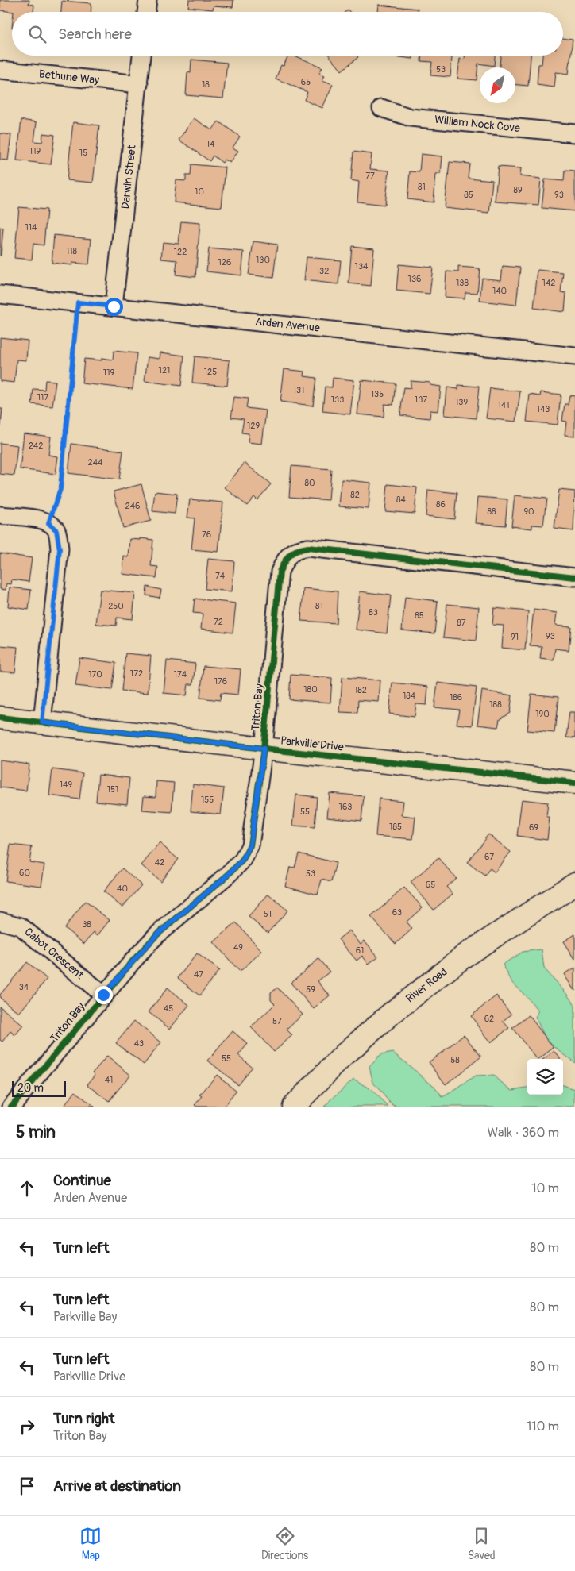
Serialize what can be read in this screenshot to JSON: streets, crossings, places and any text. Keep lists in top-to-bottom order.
{
  "streets": {
    "street": [
      "Bethune Way",
      "William Nock Cove",
      "Darwin Street",
      "Arden Avenue",
      "Triton Bay",
      "Parkville Drive",
      "Cabot Crescent",
      "River Road"
    ]
  },
  "crossings": [
    ["Bethune Way", "Darwin Street"],
    ["Darwin Street", "Arden Avenue"],
    ["Triton Bay", "Parkville Drive"],
    ["Triton Bay", "Cabot Crescent"]
  ],
  "house_numbers": [
    "53",
    "65",
    "18",
    "14",
    "119",
    "15",
    "77",
    "81",
    "89",
    "10",
    "85",
    "93",
    "114",
    "118",
    "122",
    "130",
    "126",
    "134",
    "132",
    "136",
    "138",
    "142",
    "140",
    "121",
    "125",
    "119",
    "131",
    "135",
    "117",
    "133",
    "137",
    "139",
    "141",
    "143",
    "129",
    "242",
    "244",
    "80",
    "82",
    "84",
    "86",
    "246",
    "88",
    "90",
    "76",
    "74",
    "250",
    "81",
    "83",
    "85",
    "72",
    "87",
    "93",
    "91",
    "172",
    "170",
    "174",
    "176",
    "180",
    "182",
    "184",
    "186",
    "188",
    "190",
    "149",
    "151",
    "155",
    "163",
    "55",
    "185",
    "69",
    "67",
    "42",
    "60",
    "53",
    "65",
    "40",
    "63",
    "51",
    "38",
    "49",
    "61",
    "47",
    "34",
    "59",
    "45",
    "62",
    "57",
    "43",
    "55",
    "58",
    "41"
  ],
  "scale_bar": "20 m",
  "north": "bottom left",
  "page": {
    "search": "Search here",
    "scale": "20 m",
    "heading": ["5 min", "Walk · 360 m"],
    "list": [
      ["Continue", "Arden Avenue", "10 m"],
      ["Turn left", "80 m"],
      ["Turn left", "Parkville Bay", "80 m"],
      ["Turn left", "Parkville Drive", "80 m"],
      ["Turn right", "Triton Bay", "110 m"],
      "Arrive at destination"
    ],
    "nav": ["Map", "Directions", "Saved"]
  }
}
